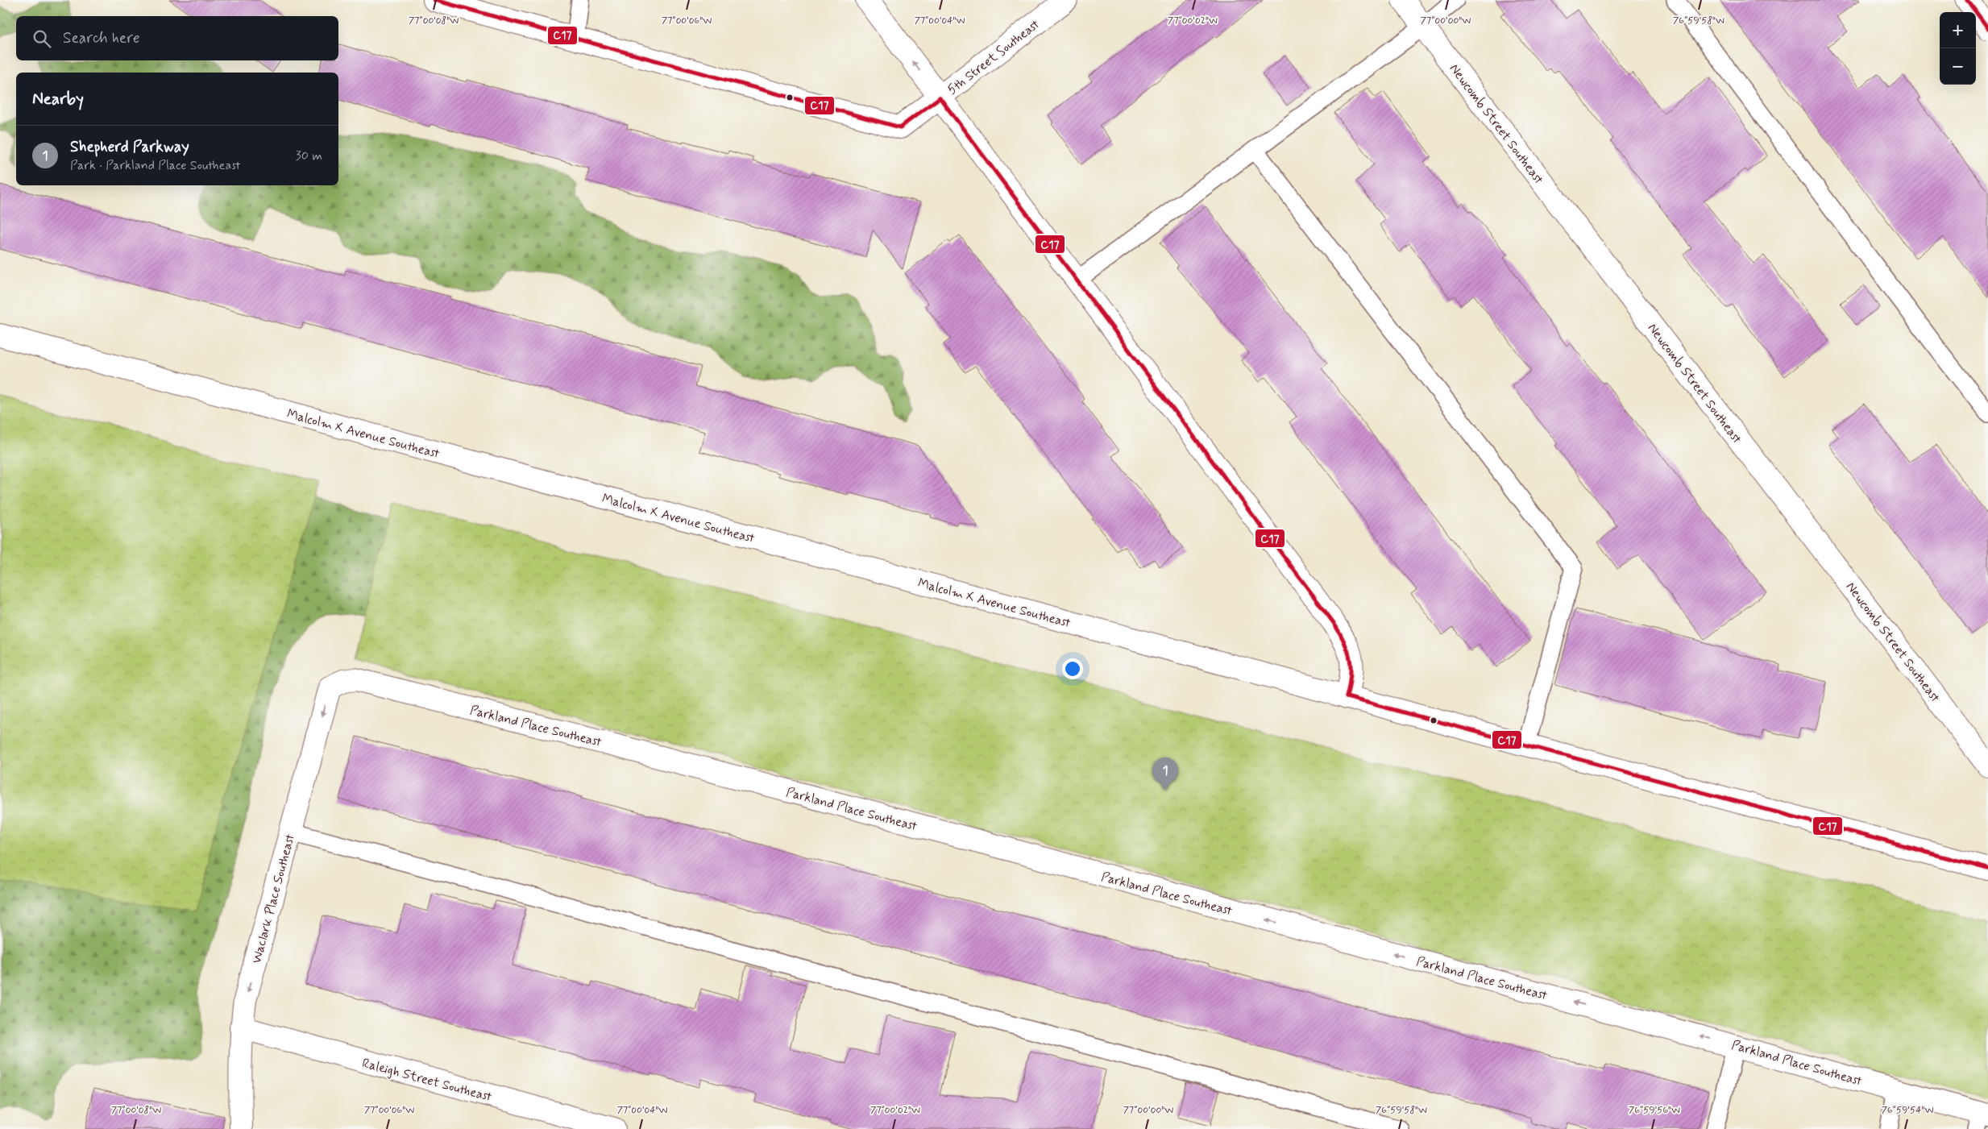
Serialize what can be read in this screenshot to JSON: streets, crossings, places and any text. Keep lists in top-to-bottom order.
{
  "streets": {
    "street": [
      "5th Street Southeast",
      "Newcomb Street Southeast",
      "Malcolm X Avenue Southeast",
      "Parkland Place Southeast",
      "Waclark Place Southeast",
      "Raleigh Street Southeast"
    ]
  },
  "crossings": [
    ["Parkland Place Southeast", "Waclark Place Southeast"],
    ["Waclark Place Southeast", "Raleigh Street Southeast"]
  ],
  "one_way": ["Parkland Place Southeast", "Waclark Place Southeast"],
  "lines": ["transit line C17"],
  "page": {
    "map_buttons": ["+", "−"],
    "search": "Search here",
    "heading": "Nearby",
    "list": [
      {
        "mark": "1",
        "name": "Shepherd Parkway",
        "note": "Park · Parkland Place Southeast",
        "value": "30 m"
      }
    ],
    "pins": "1"
  },
  "coordinates": [
    "77°00'08\"W",
    "77°00'06\"W",
    "77°00'04\"W",
    "77°00'02\"W",
    "77°00'00\"W",
    "76°59'58\"W",
    "76°59'56\"W",
    "76°59'54\"W"
  ]
}
